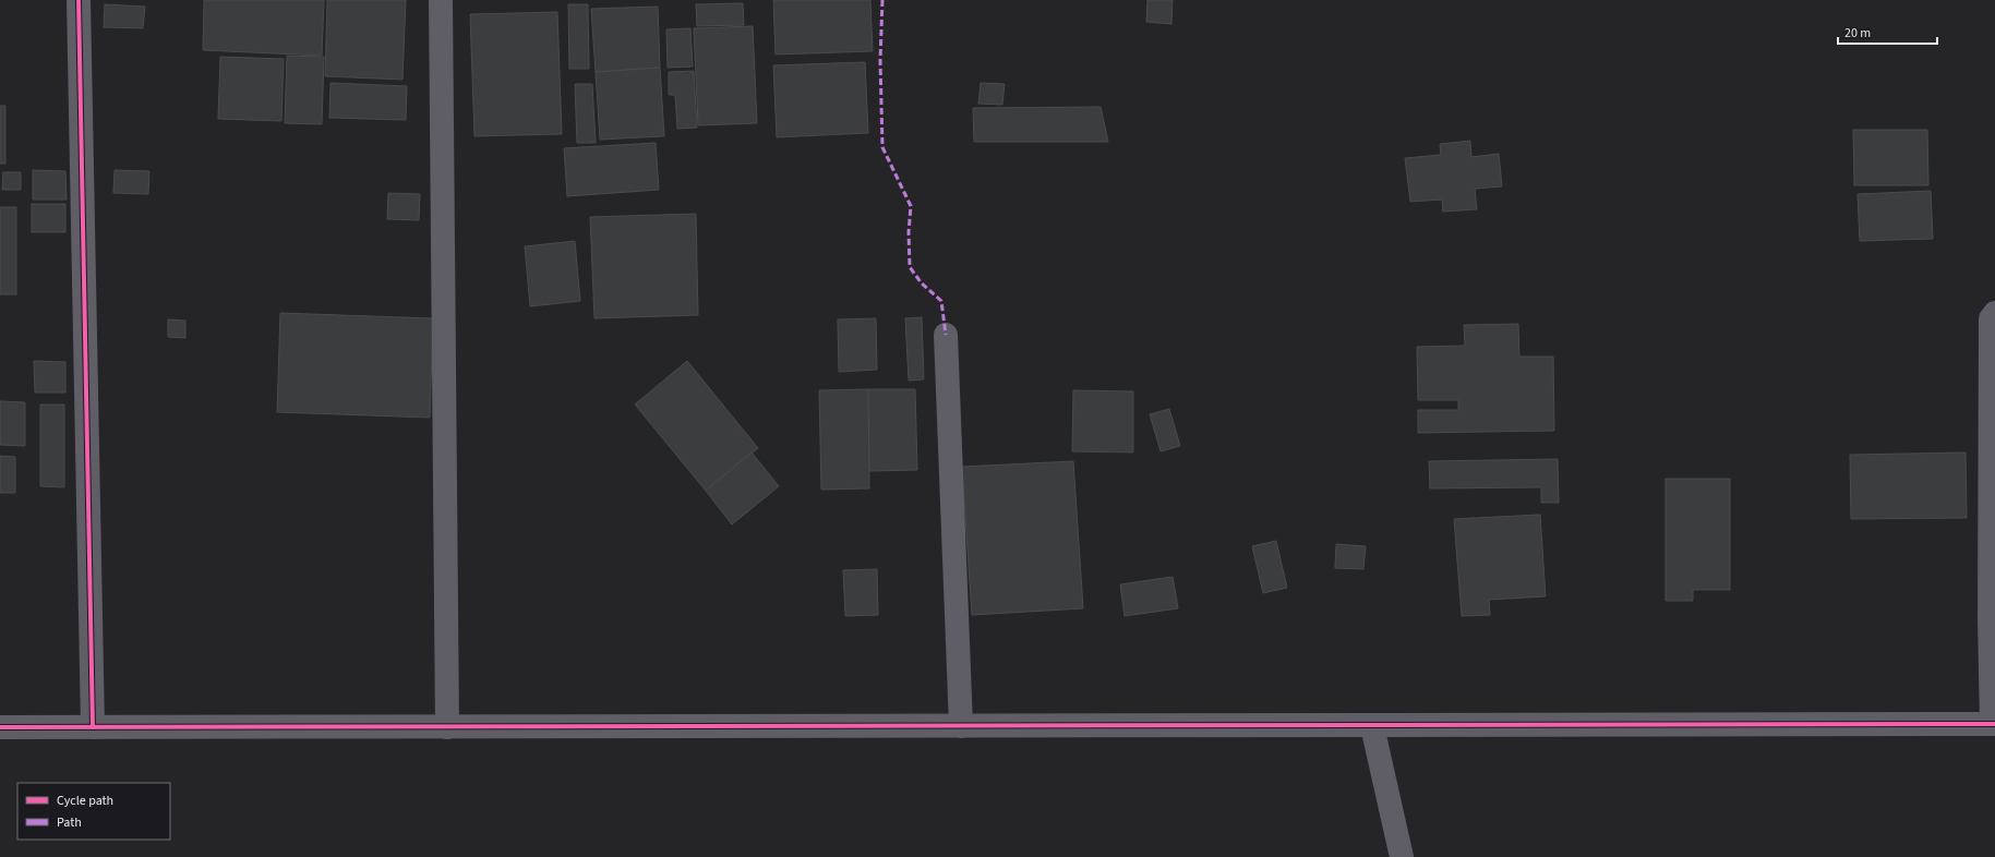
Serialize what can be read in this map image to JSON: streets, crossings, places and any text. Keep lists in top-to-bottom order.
{
  "legend": ["Cycle path", "Path"],
  "scale_bar": "20 m"
}
